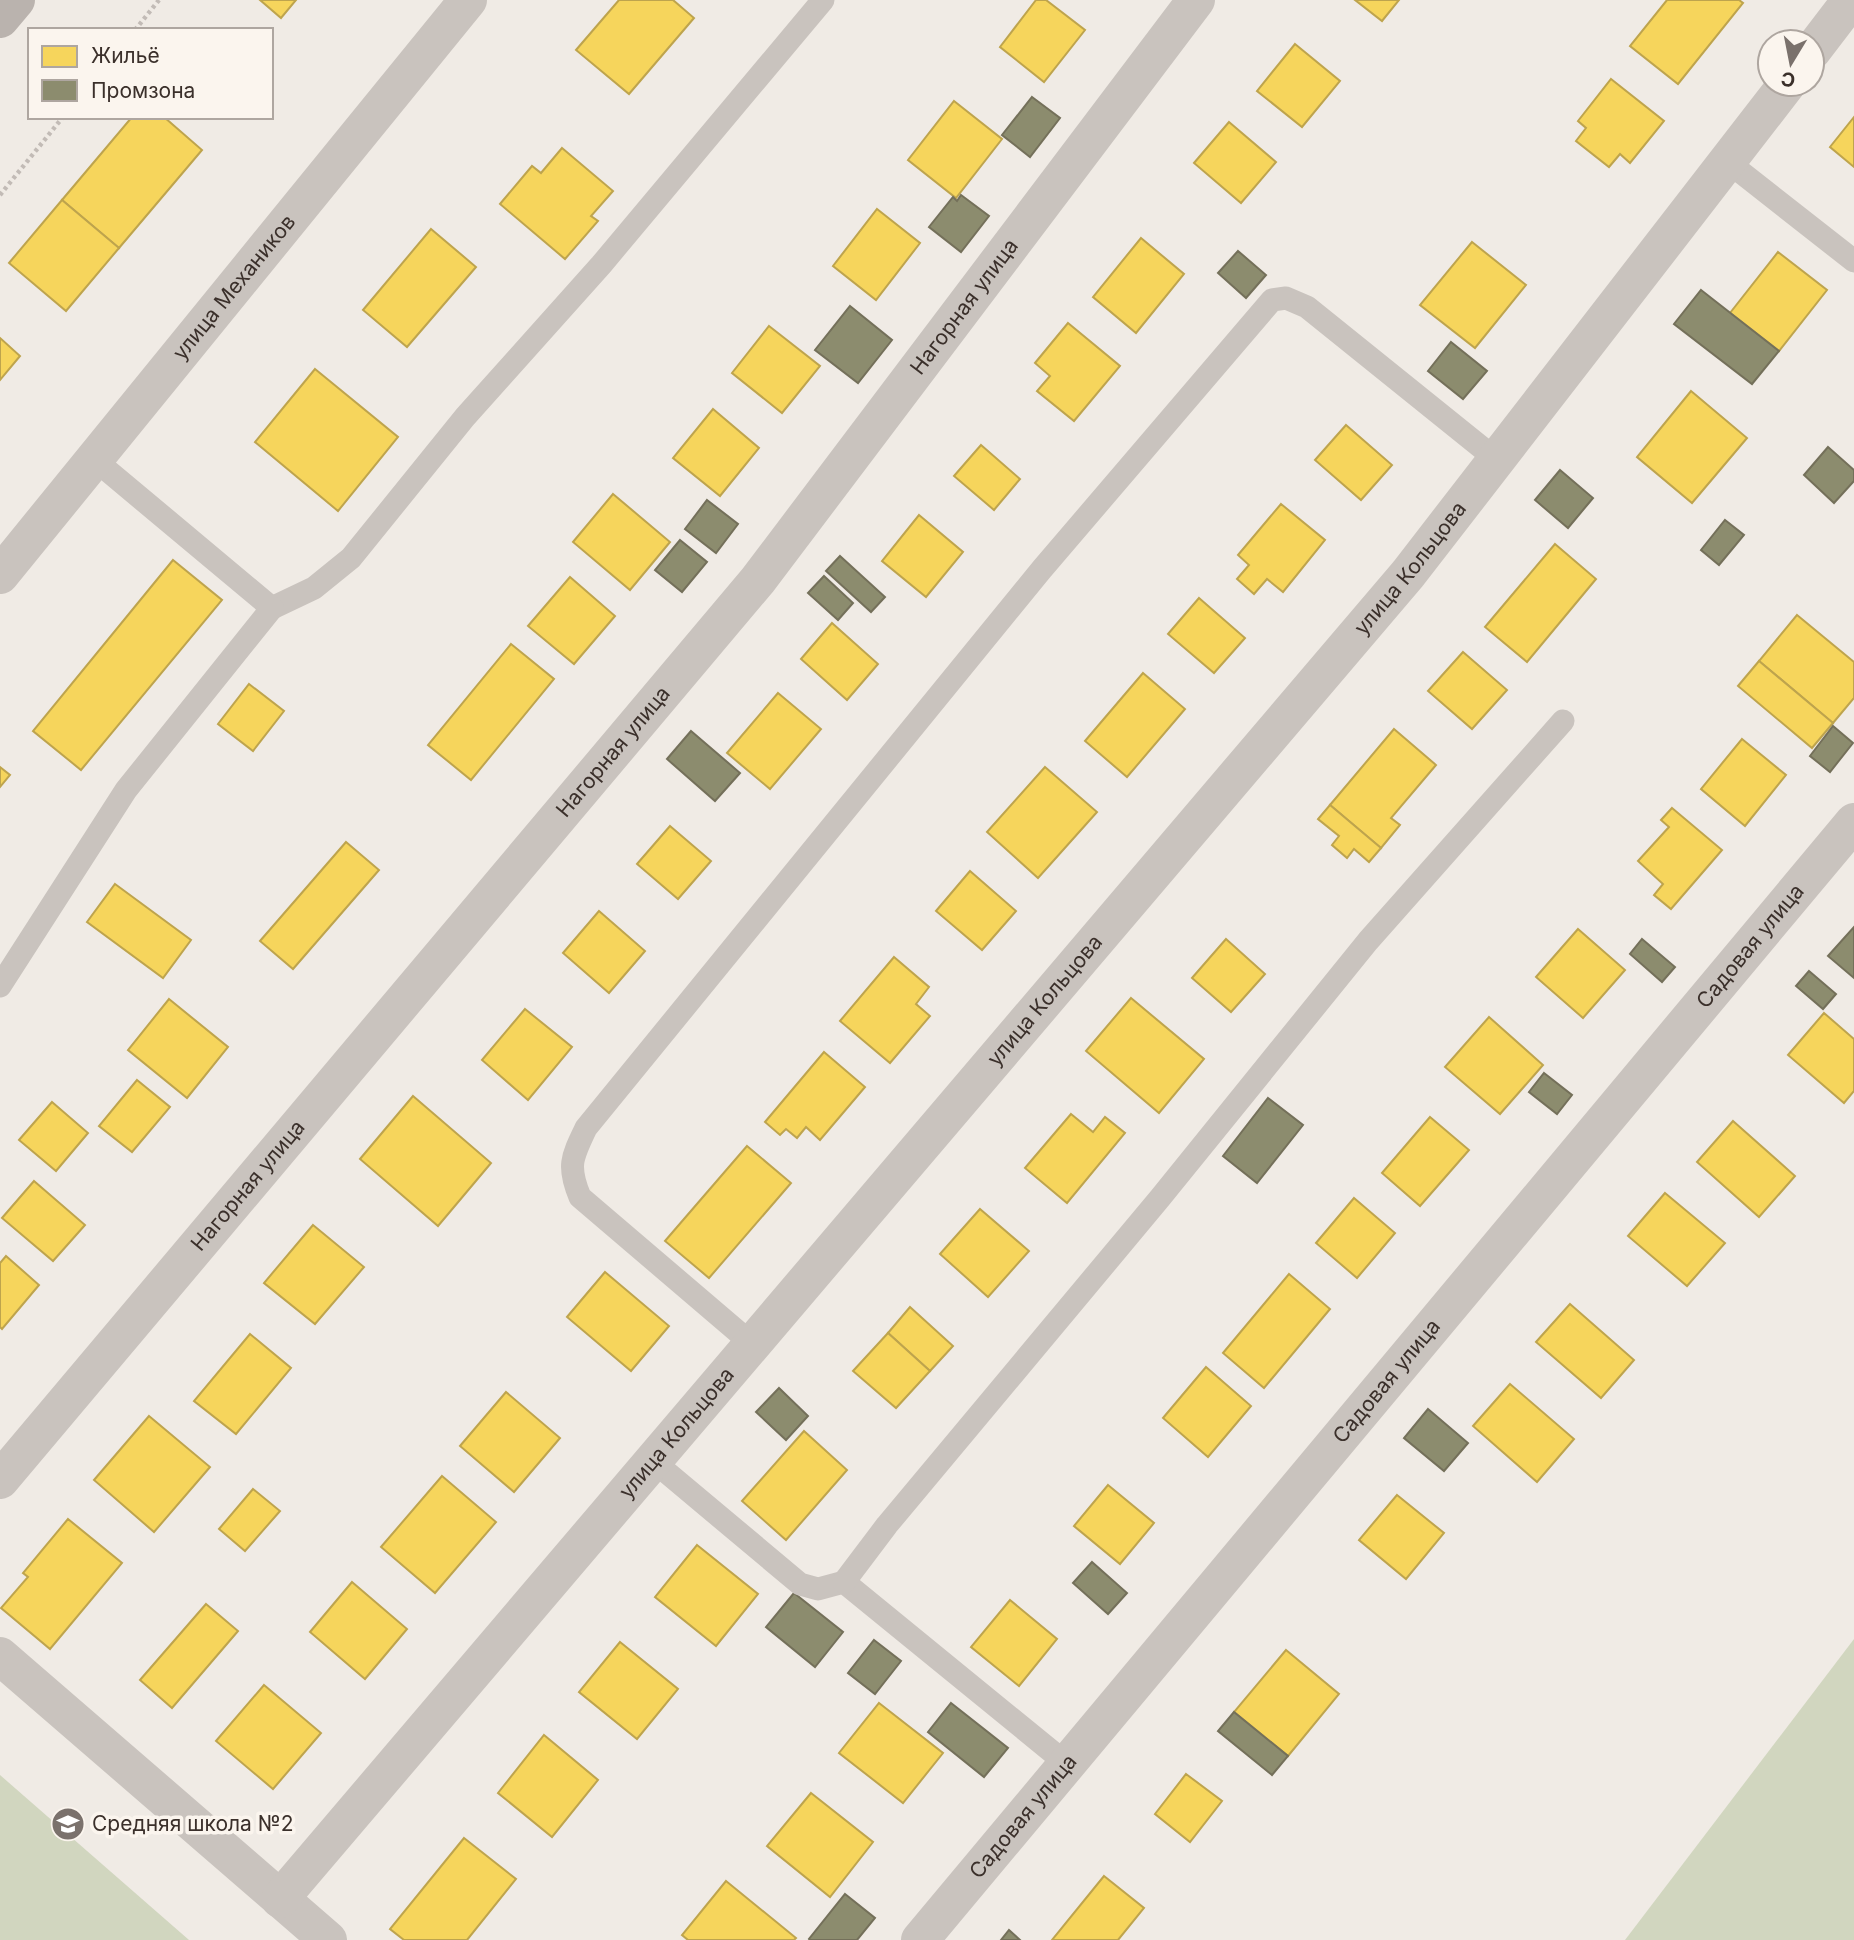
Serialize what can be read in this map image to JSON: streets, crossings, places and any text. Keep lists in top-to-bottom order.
{
  "streets": {
    "street": [
      "улица Механиков",
      "Нагорная улица",
      "улица Кольцова",
      "Садовая улица"
    ]
  },
  "places": {
    "school or university": ["Средняя школа №2"]
  },
  "legend": ["Жильё", "Промзона"],
  "north": "bottom"
}
